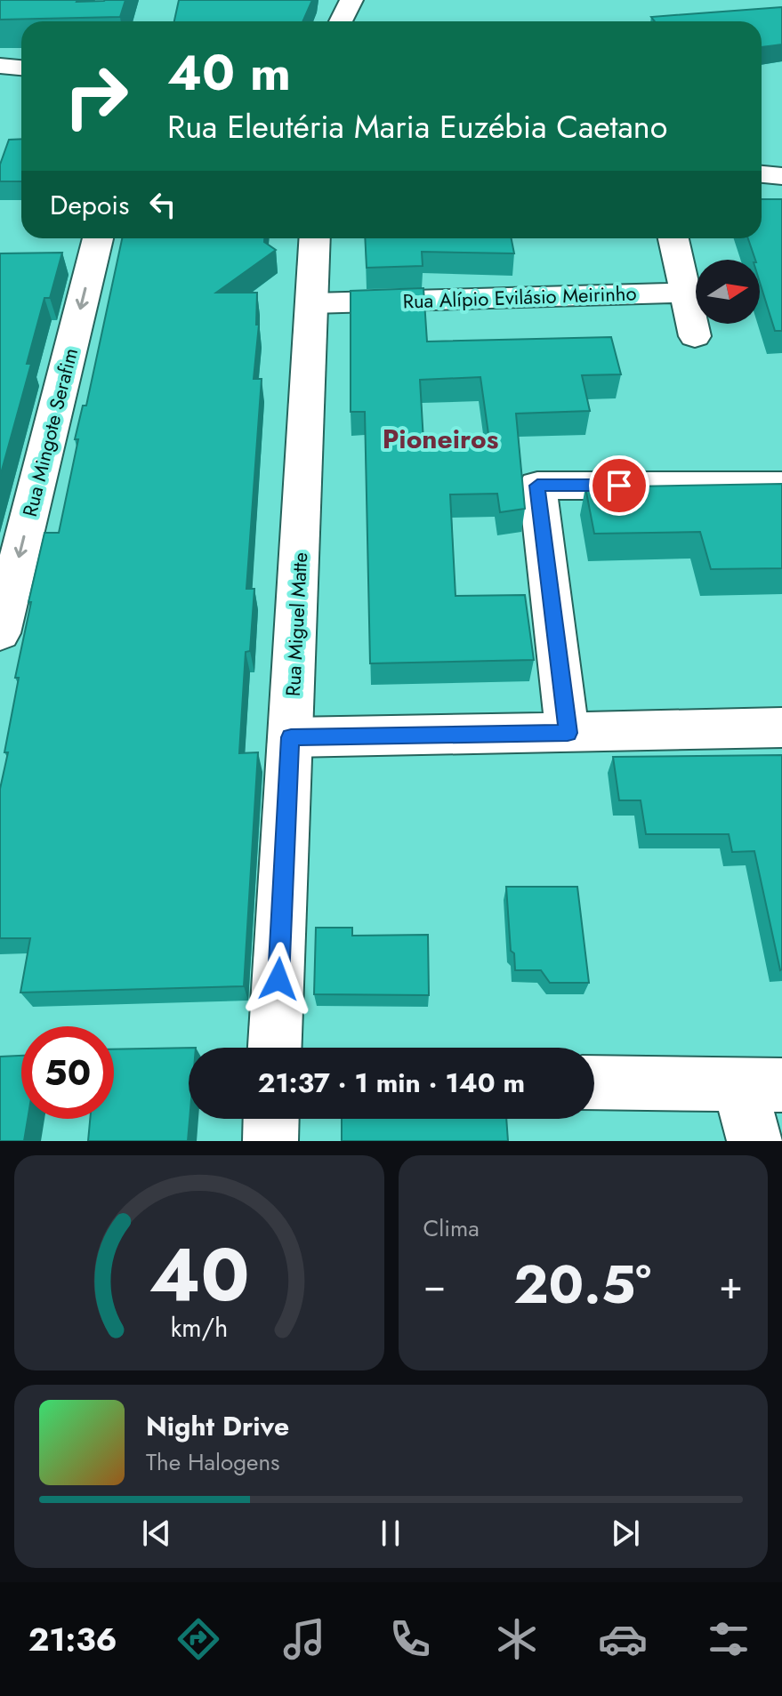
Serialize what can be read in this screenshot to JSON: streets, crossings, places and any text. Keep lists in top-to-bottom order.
{
  "streets": {
    "street": ["Rua Alípio Evilásio Meirinho", "Rua Mingote Serafim", "Rua Miguel Matte"]
  },
  "crossings": [
    ["Rua Alípio Evilásio Meirinho", "Rua Miguel Matte"]
  ],
  "one_way": ["Rua Mingote Serafim"],
  "districts": ["Pioneiros"],
  "north": "right",
  "page": {
    "turn": ["40 m", "Rua Eleutéria Maria Euzébia Caetano"],
    "then": "Depois",
    "limit": "50",
    "trip": "21:37 · 1 min · 140 m",
    "tile": "Clima",
    "heat": ["−", "20.5°", "+"],
    "song": ["Night Drive", "The Halogens"],
    "tabs": "21:36",
    "gauge": ["40", "km/h"]
  }
}
